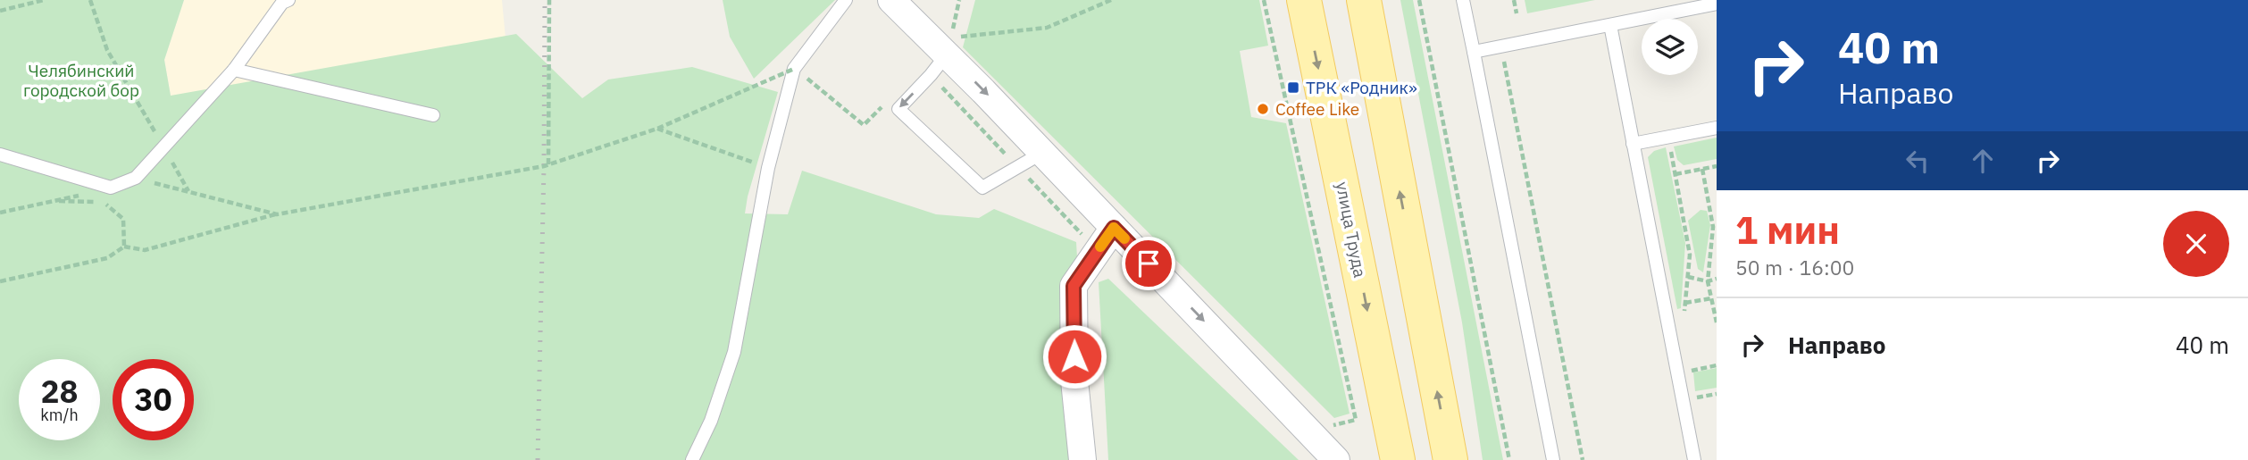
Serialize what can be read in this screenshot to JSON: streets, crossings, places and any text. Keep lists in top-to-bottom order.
{
  "streets": {
    "main road": ["улица Труда"]
  },
  "parks": ["Челябинский городской бор"],
  "places": {
    "transit": ["ТРК «Родник»"],
    "other": ["Coffee Like"]
  },
  "page": {
    "turn": ["40 m", "Направо"],
    "heading": ["1 мин", "50 m · 16:00"],
    "list": [
      {
        "name": "Направо",
        "value": "40 m"
      }
    ],
    "speed": "28 km/h",
    "limit": "30"
  }
}
